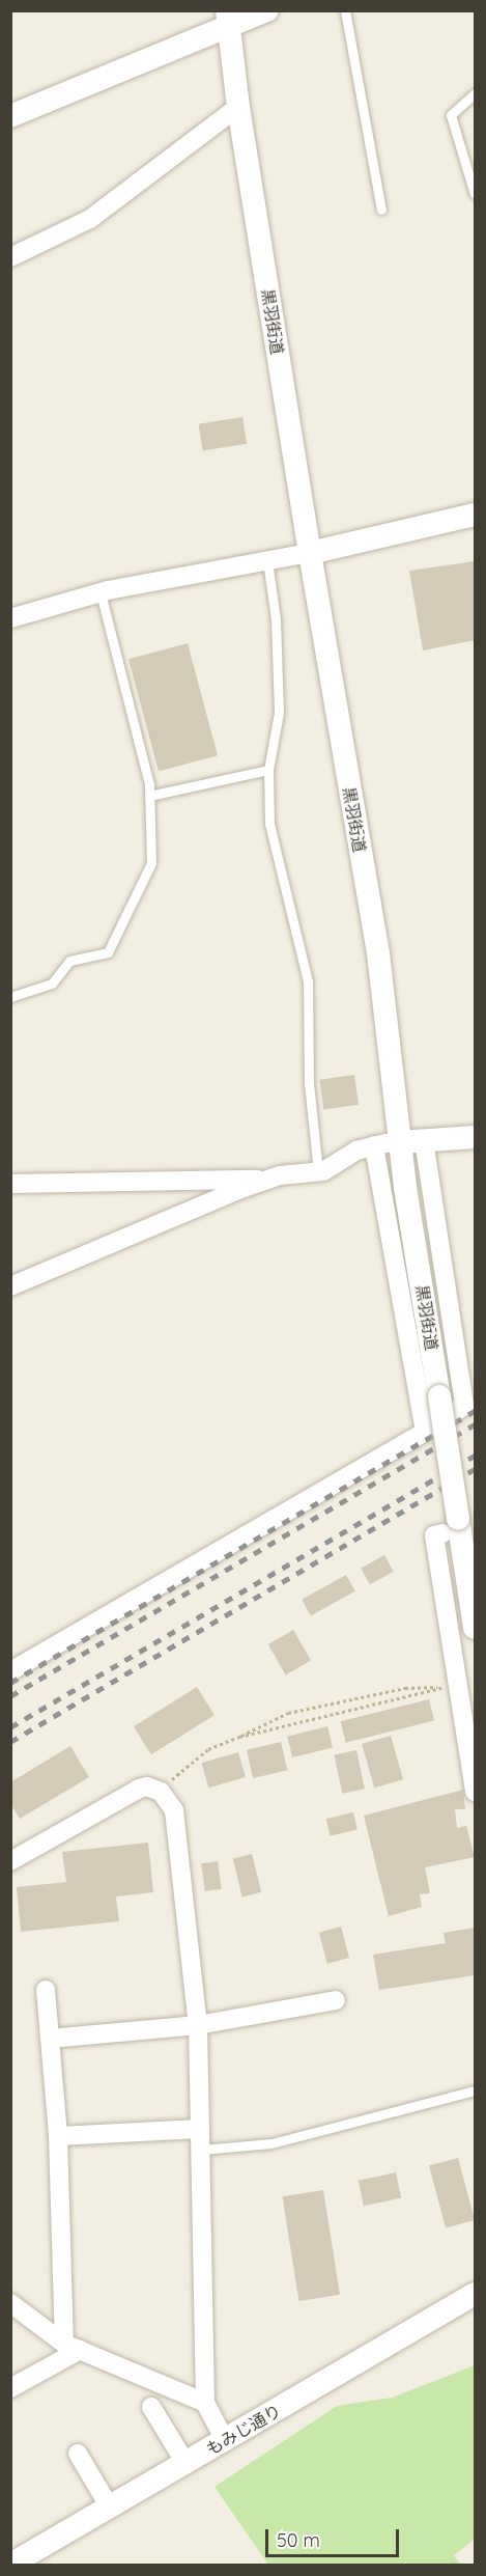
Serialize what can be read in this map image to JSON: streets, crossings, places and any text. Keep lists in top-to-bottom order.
{
  "streets": {
    "street": ["黒羽街道", "もみじ通り"]
  },
  "scale_bar": "50 m"
}
